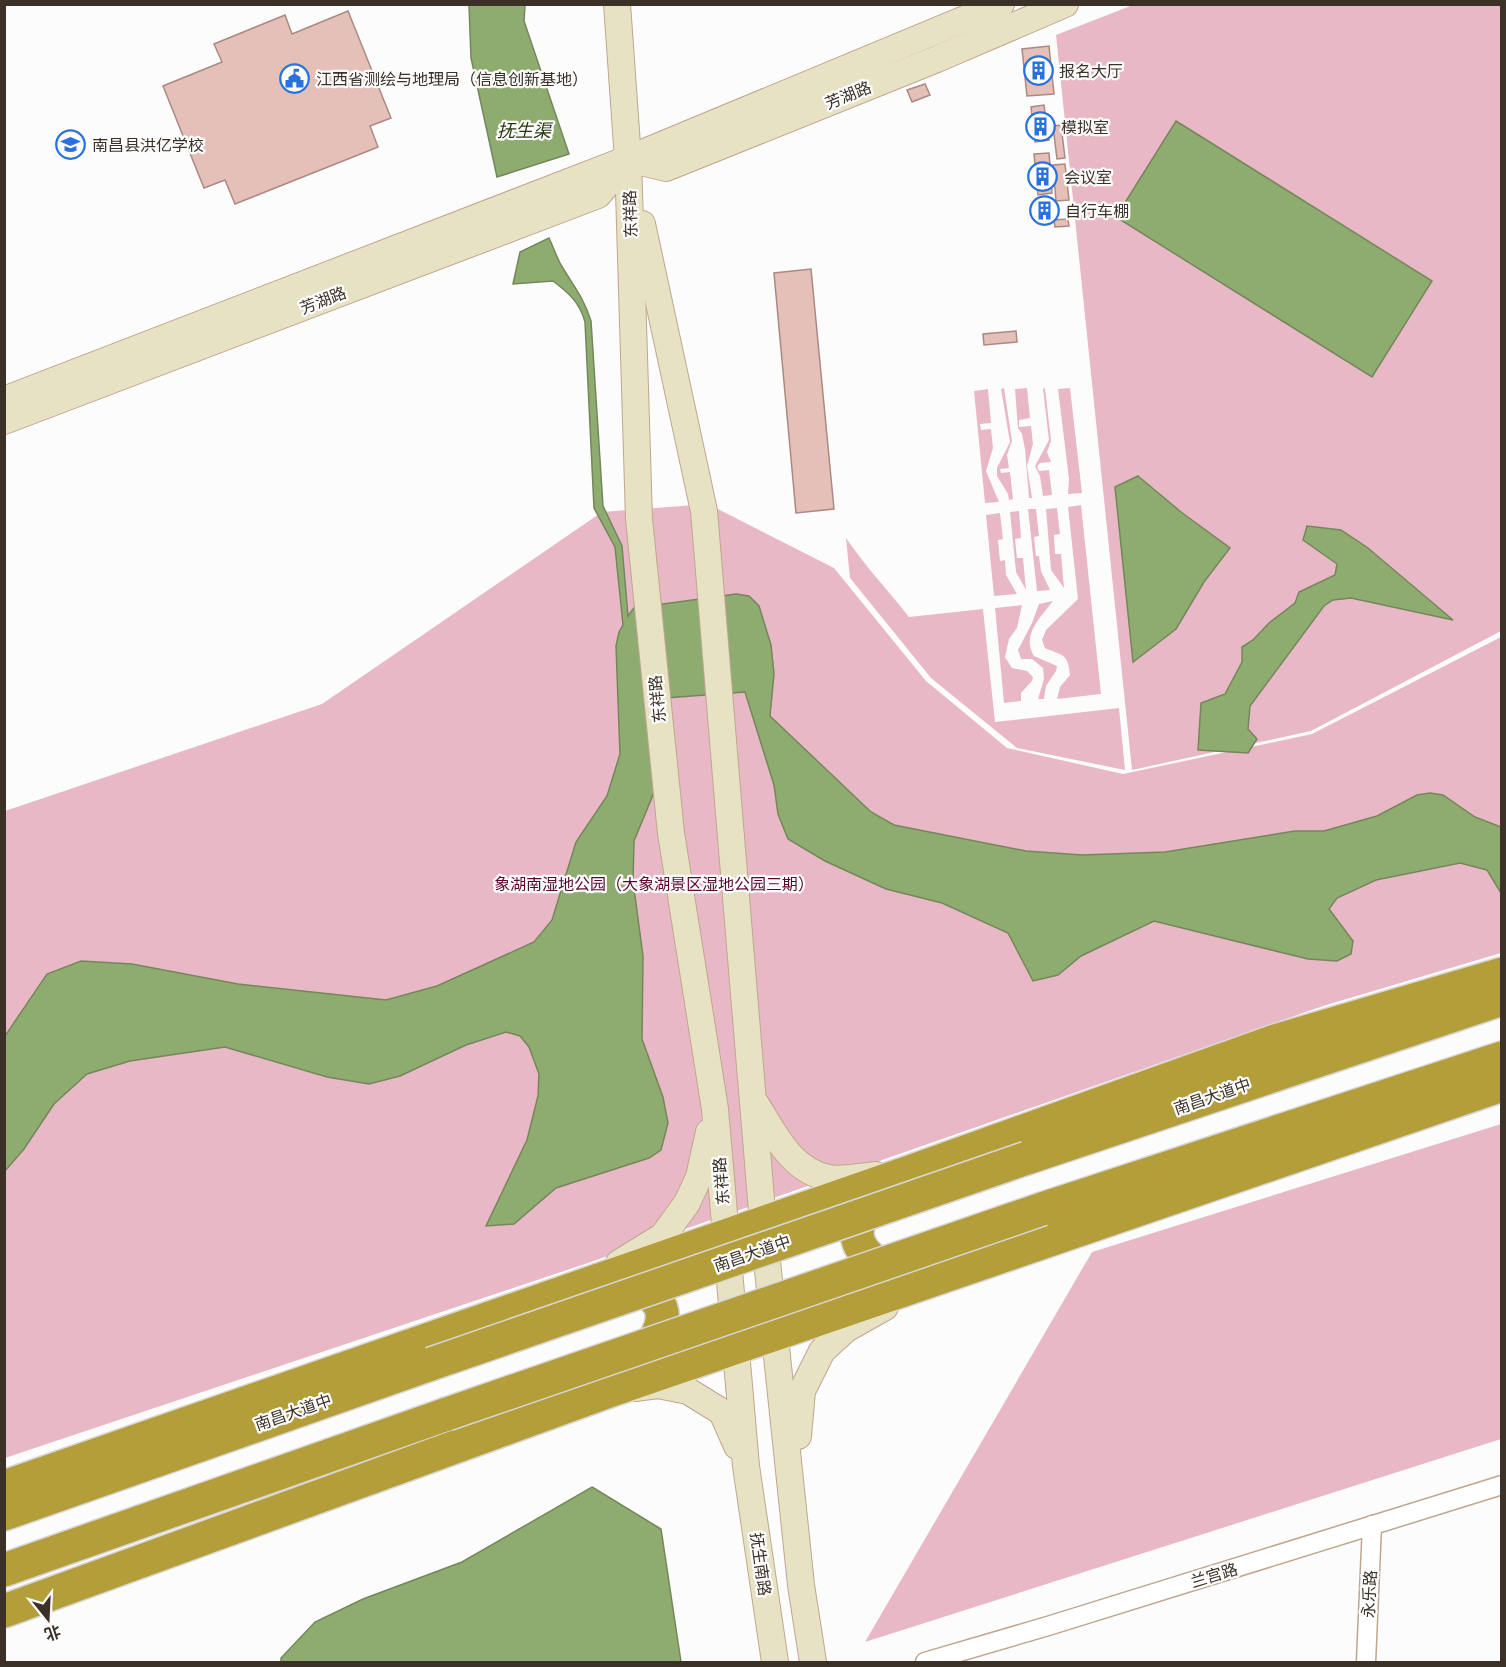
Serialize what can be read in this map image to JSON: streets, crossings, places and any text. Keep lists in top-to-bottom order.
{
  "streets": {
    "highway": ["南昌大道中"],
    "main road": ["芳湖路", "东祥路", "抚生南路"],
    "street": ["兰宫路", "永乐路"]
  },
  "crossings": [
    ["芳湖路", "东祥路"],
    ["东祥路", "抚生南路"],
    ["兰宫路", "永乐路"]
  ],
  "water": ["抚生渠"],
  "parks": ["象湖南湿地公园（大象湖景区湿地公园三期）"],
  "places": {
    "building": [
      "报名大厅",
      "模拟室",
      "会议室",
      "自行车棚"
    ],
    "public building": ["江西省测绘与地理局（信息创新基地）"],
    "school or university": ["南昌县洪亿学校"]
  },
  "north": "bottom"
}
